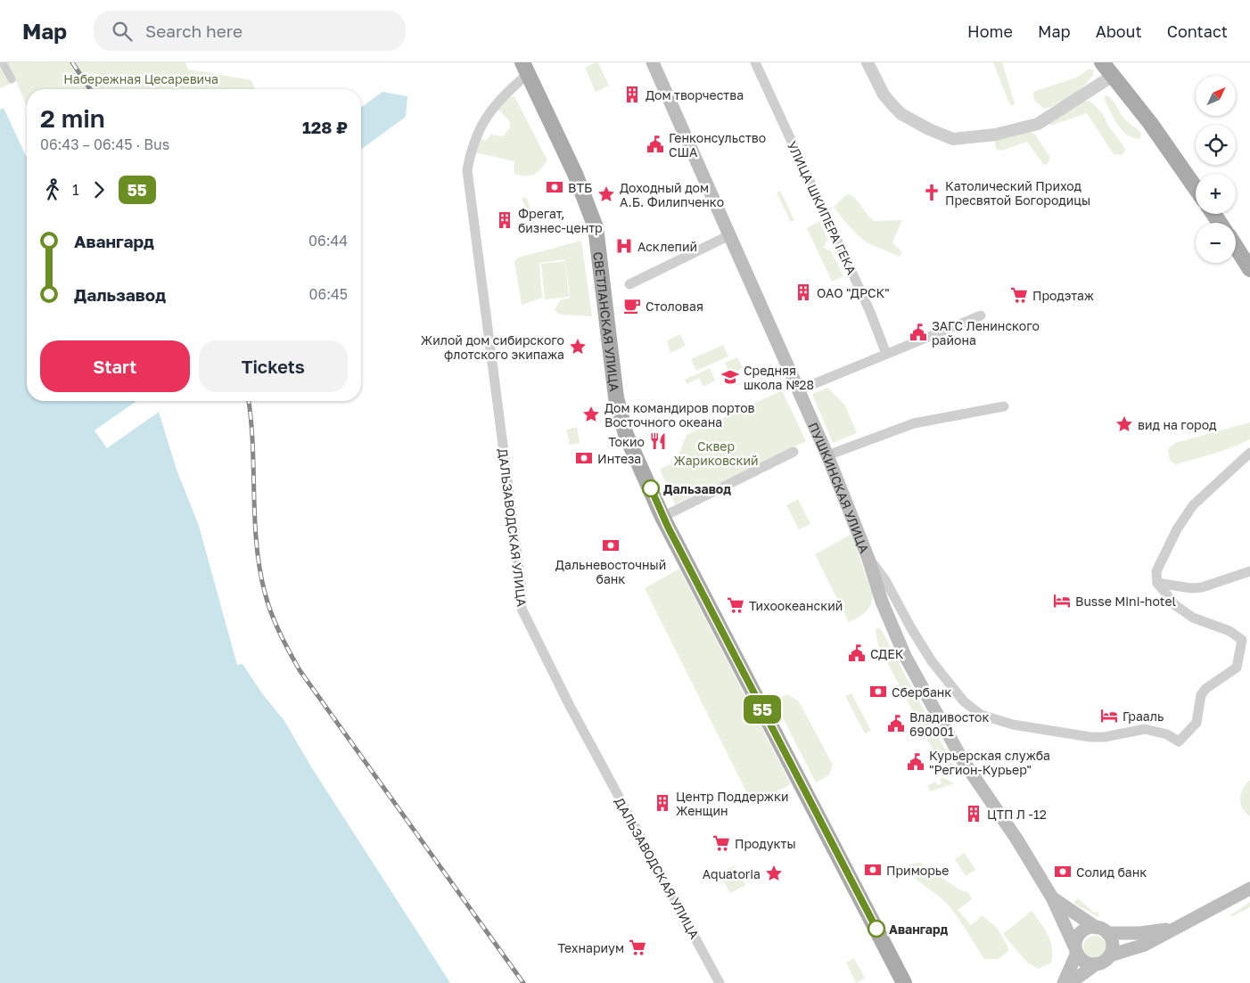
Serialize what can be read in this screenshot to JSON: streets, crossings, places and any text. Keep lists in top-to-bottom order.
{
  "streets": {
    "main road": ["СВЕТЛАНСКАЯ УЛИЦА", "ПУШКИНСКАЯ УЛИЦА"],
    "street": ["УЛИЦА ШКИПЕРА ГЕКА", "ДАЛЬЗАВОДСКАЯ УЛИЦА"]
  },
  "crossings": [
    ["СВЕТЛАНСКАЯ УЛИЦА", "ДАЛЬЗАВОДСКАЯ УЛИЦА"]
  ],
  "parks": ["Набережная Цесаревича", "Сквер Жариковский"],
  "places": {
    "building": [
      "Дом творчества",
      "Фрегат, бизнес-центр",
      "ОАО \"ДРСК\"",
      "Центр Поддержки Женщин",
      "ЦТП Л -12"
    ],
    "public building": [
      "Генконсульство США",
      "ЗАГС Ленинского района",
      "СДЕК",
      "Владивосток 690001",
      "Курьерская служба \"Регион-Курьер\""
    ],
    "bank": [
      "ВТБ",
      "Интеза",
      "Дальневосточный банк",
      "Сбербанк",
      "Приморье",
      "Солид банк"
    ],
    "church": ["Католический Приход Пресвятой Богородицы"],
    "place": [
      "Доходный дом А.Б. Филипченко",
      "Жилой дом сибирского флотского экипажа",
      "Дом командиров портов Восточного океана",
      "вид на город",
      "Aquatoria"
    ],
    "hospital": ["Асклепий"],
    "supermarket": [
      "Продэтаж",
      "Тихоокеанский",
      "Продукты",
      "Технариум"
    ],
    "cafe": ["Столовая"],
    "school or university": ["Средняя школа №28"],
    "restaurant": ["Токио"],
    "other": ["Дальзавод", "Авангард"],
    "hotel": ["Busse Mini-hotel", "Грааль"]
  },
  "lines": ["bus line 55"],
  "north": "top right",
  "page": {
    "header": "Map",
    "search": "Search here",
    "nav": [
      "Home",
      "Map",
      "About",
      "Contact"
    ],
    "on_map": "55",
    "map_buttons": ["+", "−"],
    "heading": ["2 min", "06:43 – 06:45 · Bus", "128 ₽"],
    "legs": ["1", "55"],
    "list": [
      {
        "name": "Авангард",
        "value": "06:44"
      },
      {
        "name": "Дальзавод",
        "value": "06:45"
      }
    ],
    "buttons": ["Start", "Tickets"]
  }
}
